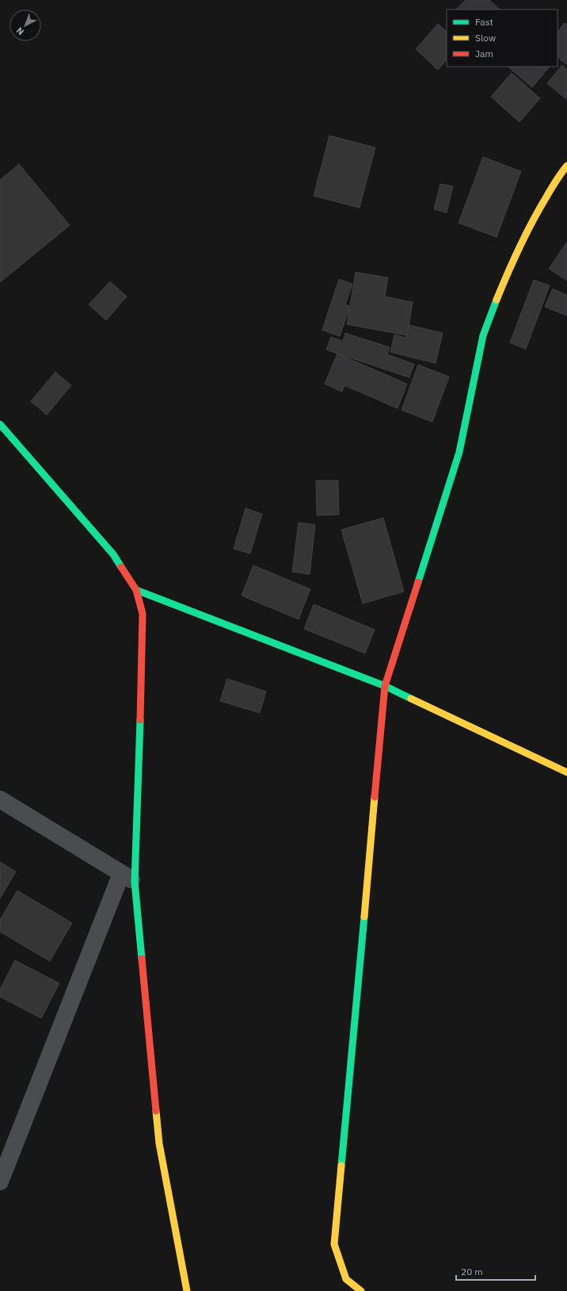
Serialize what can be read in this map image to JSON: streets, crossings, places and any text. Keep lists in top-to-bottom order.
{
  "legend": ["Fast", "Slow", "Jam"],
  "scale_bar": "20 m",
  "north": "bottom left"
}
